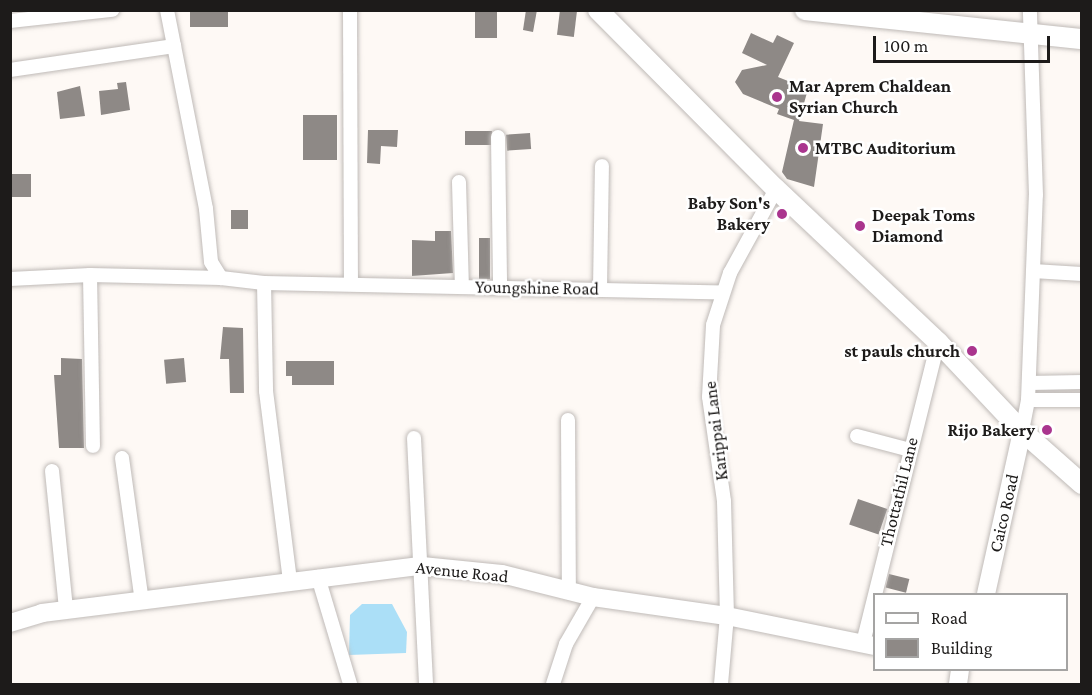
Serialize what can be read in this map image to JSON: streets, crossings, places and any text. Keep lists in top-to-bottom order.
{
  "streets": {
    "street": [
      "Youngshine Road",
      "Karippai Lane",
      "Thottathil Lane",
      "Caico Road",
      "Avenue Road"
    ]
  },
  "crossings": [
    ["Youngshine Road", "Karippai Lane"],
    ["Karippai Lane", "Avenue Road"],
    ["Thottathil Lane", "Avenue Road"]
  ],
  "places": [
    "Mar Aprem Chaldean Syrian Church",
    "MTBC Auditorium",
    "Baby Son's Bakery",
    "Deepak Toms Diamond",
    "st pauls church",
    "Rijo Bakery"
  ],
  "legend": ["Road", "Building"],
  "scale_bar": "100 m"
}
